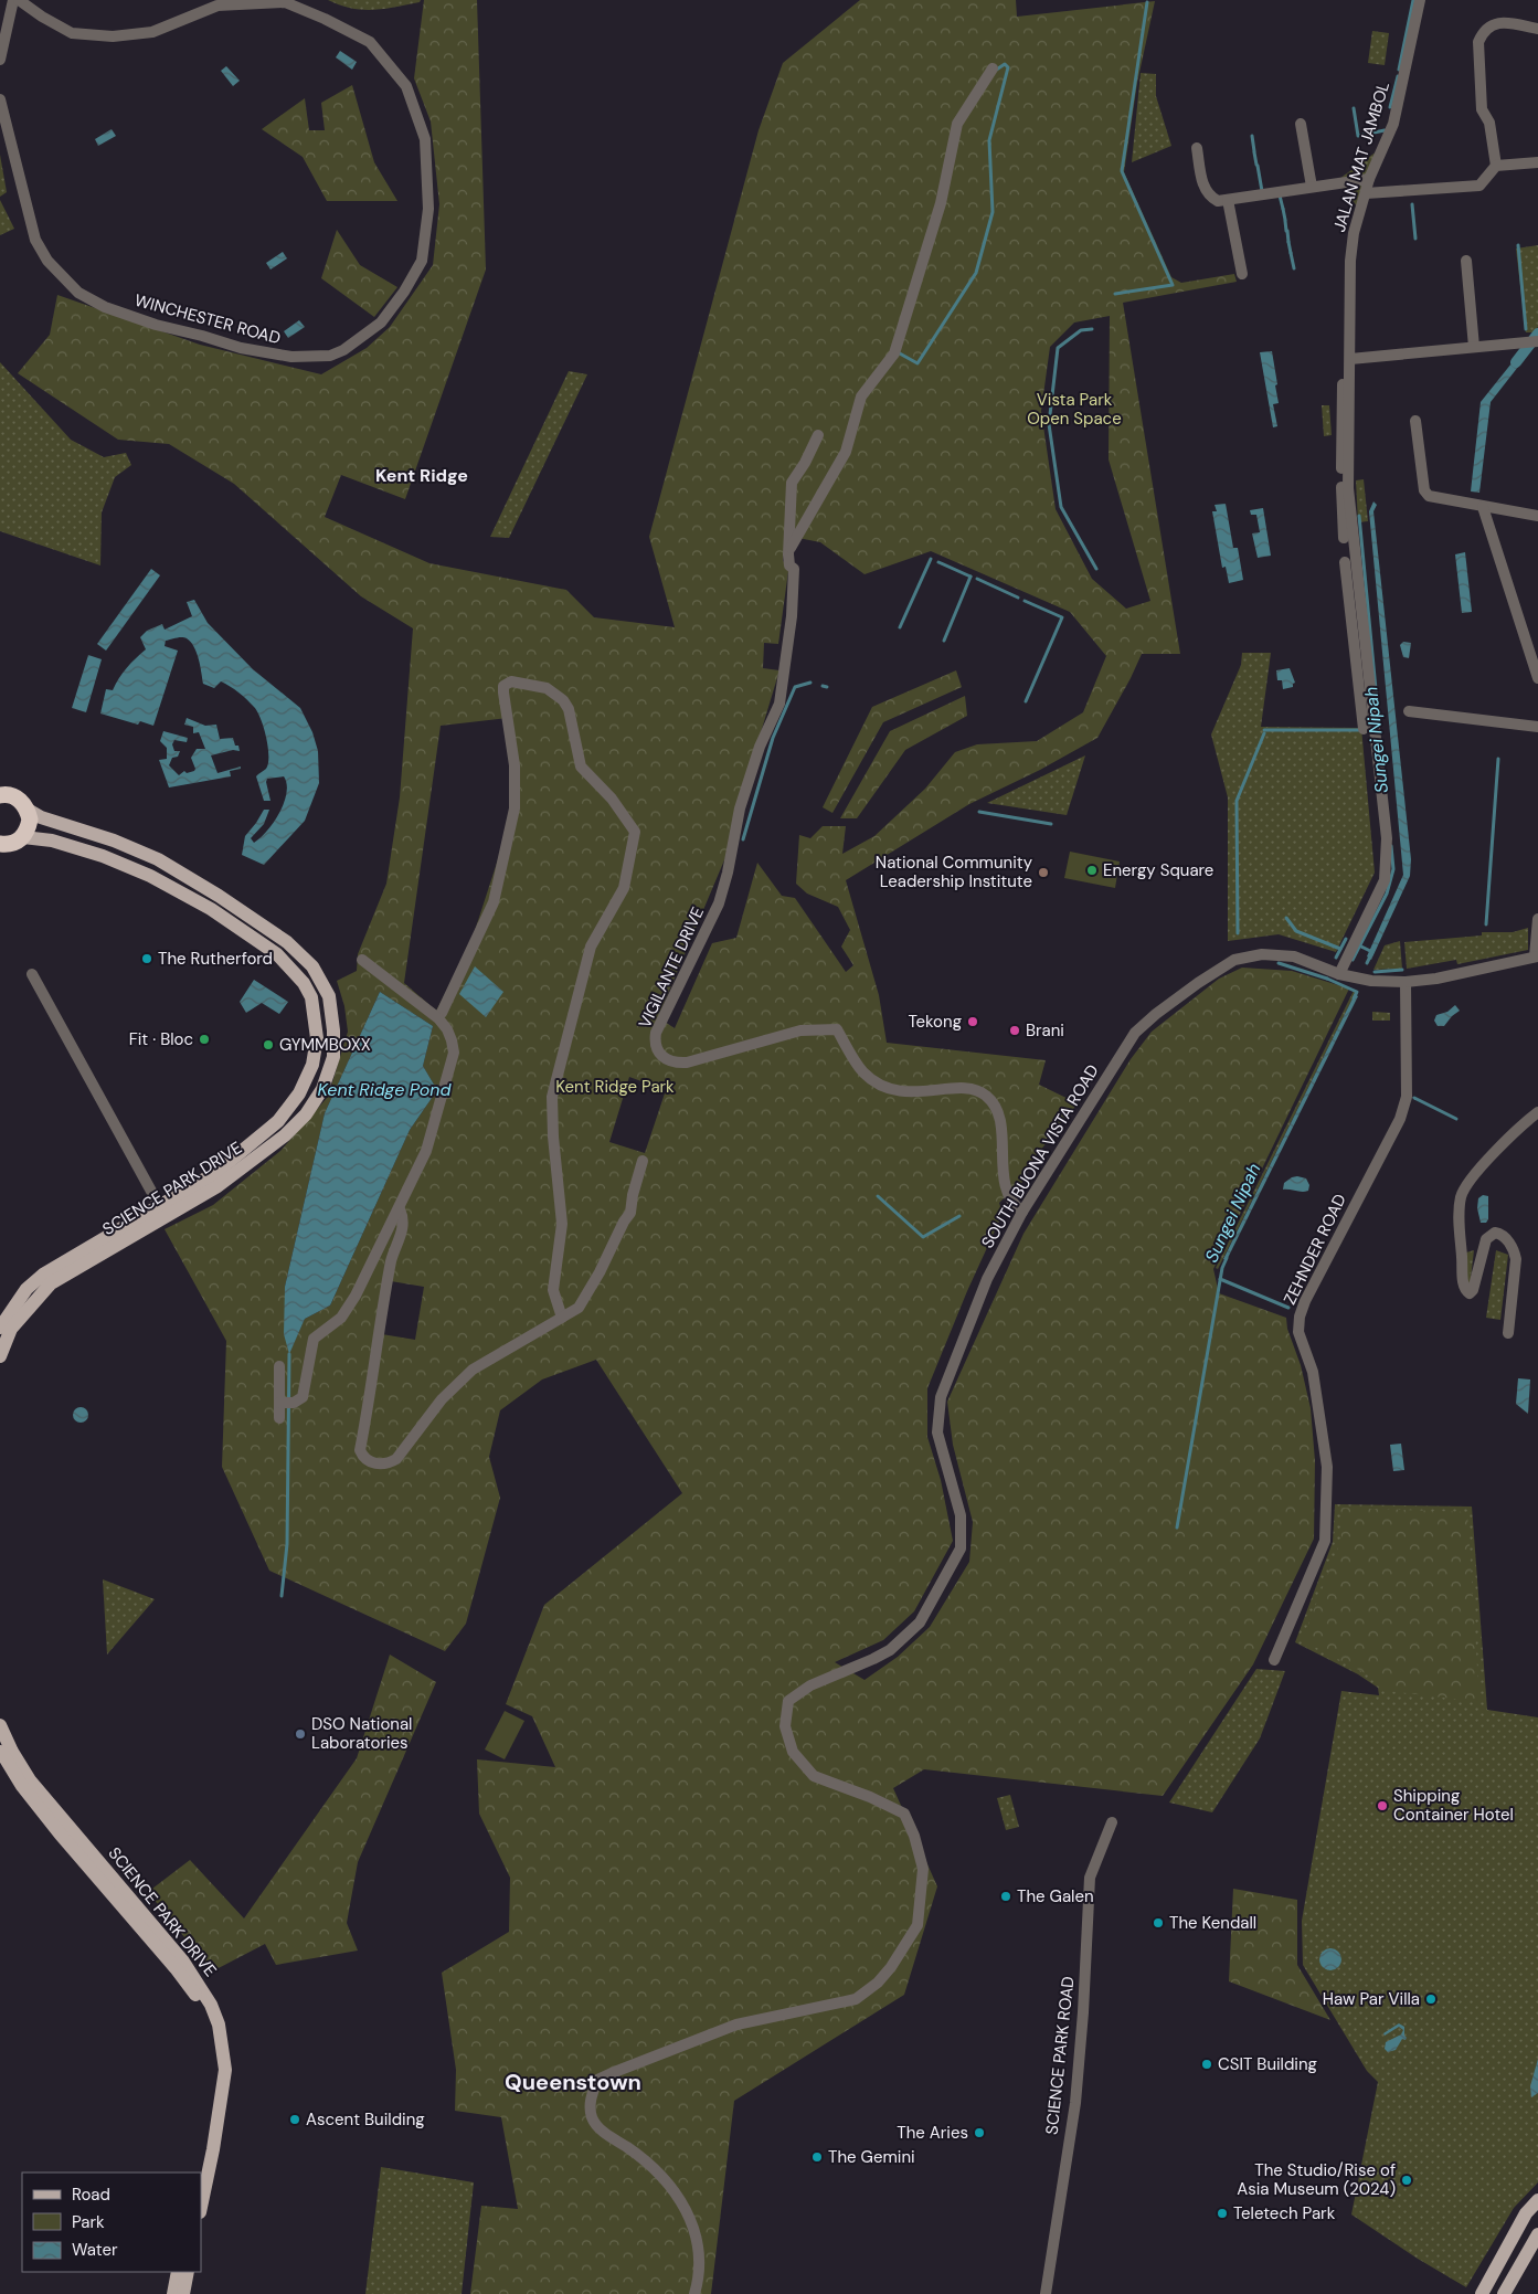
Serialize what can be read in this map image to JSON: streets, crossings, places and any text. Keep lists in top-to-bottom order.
{
  "streets": {
    "main road": ["SCIENCE PARK DRIVE"],
    "street": [
      "JALAN MAT JAMBOL",
      "WINCHESTER ROAD",
      "VIGILANTE DRIVE",
      "SOUTH BUONA VISTA ROAD",
      "ZEHNDER ROAD",
      "SCIENCE PARK ROAD"
    ]
  },
  "crossings": [
    ["VIGILANTE DRIVE", "SOUTH BUONA VISTA ROAD"],
    ["SOUTH BUONA VISTA ROAD", "ZEHNDER ROAD"]
  ],
  "districts": ["Kent Ridge", "Queenstown"],
  "water": ["Sungei Nipah", "Kent Ridge Pond"],
  "parks": ["Vista Park Open Space", "Kent Ridge Park"],
  "places": [
    "Energy Square",
    "National Community Leadership Institute",
    "The Rutherford",
    "Tekong",
    "Brani",
    "Fit · Bloc",
    "GYMMBOXX",
    "DSO National Laboratories",
    "Shipping Container Hotel",
    "The Galen",
    "The Kendall",
    "Haw Par Villa",
    "CSIT Building",
    "Ascent Building",
    "The Aries",
    "The Gemini",
    "The Studio/Rise of Asia Museum (2024)",
    "Teletech Park"
  ],
  "legend": ["Road", "Park", "Water"]
}
